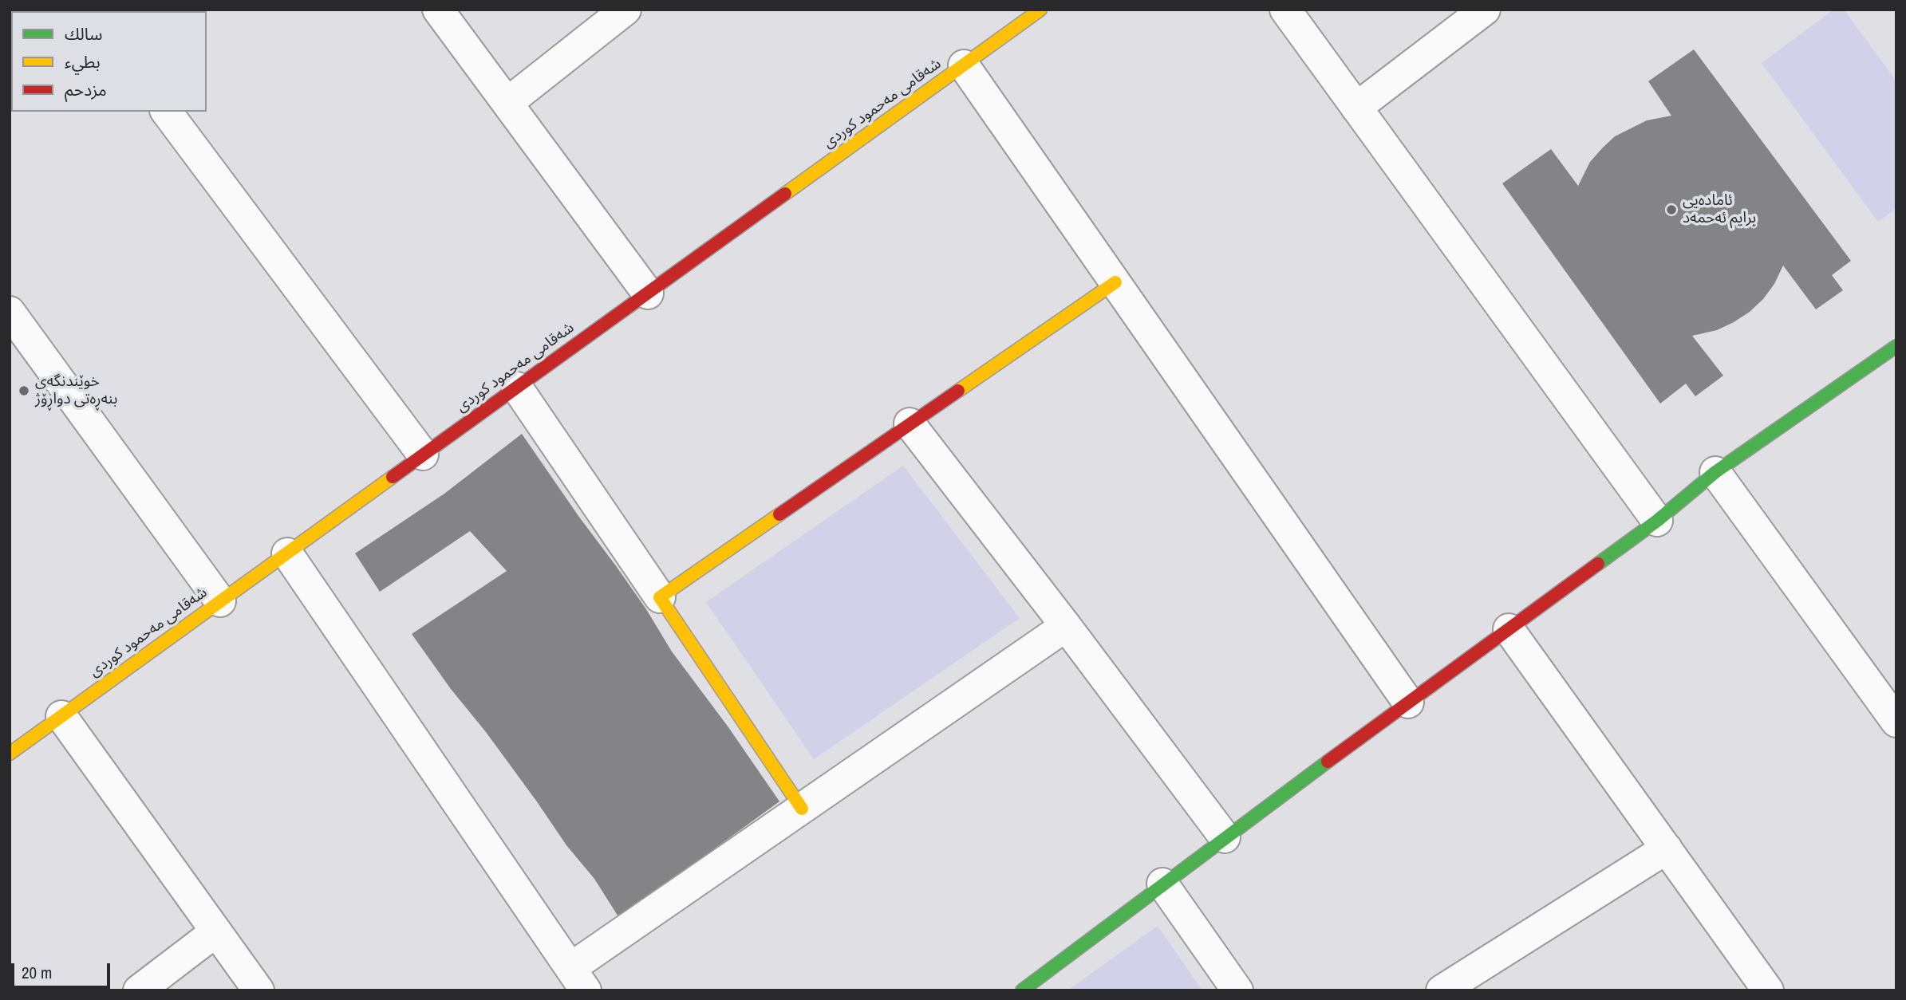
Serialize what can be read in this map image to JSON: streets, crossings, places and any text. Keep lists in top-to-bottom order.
{
  "streets": {
    "street": ["شەقامی مەحمود کوردی"]
  },
  "places": ["ئامادەیی برایم ئەحمەد", "خوێندنگەی بنەڕەتی دواڕۆژ"],
  "legend": ["سالك", "بطيء", "مزدحم"],
  "scale_bar": "20 m"
}
